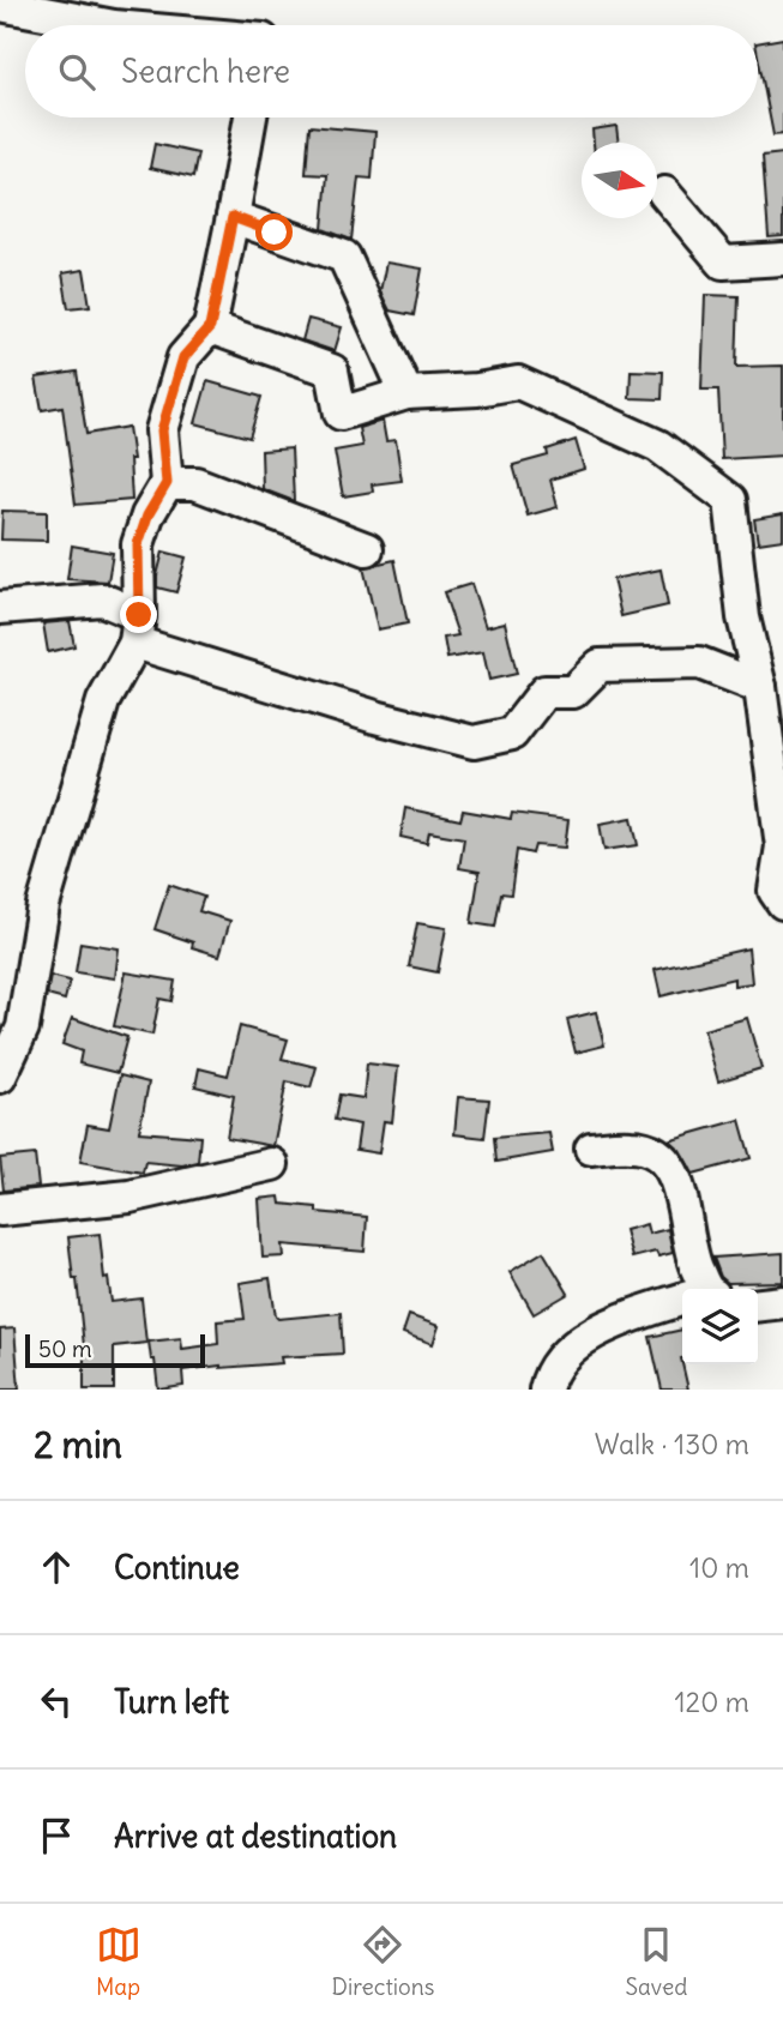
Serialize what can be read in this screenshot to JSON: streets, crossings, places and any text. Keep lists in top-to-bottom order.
{
  "scale_bar": "50 m",
  "north": "right",
  "page": {
    "search": "Search here",
    "scale": "50 m",
    "heading": ["2 min", "Walk · 130 m"],
    "list": [
      ["Continue", "10 m"],
      ["Turn left", "120 m"],
      "Arrive at destination"
    ],
    "nav": ["Map", "Directions", "Saved"]
  }
}
